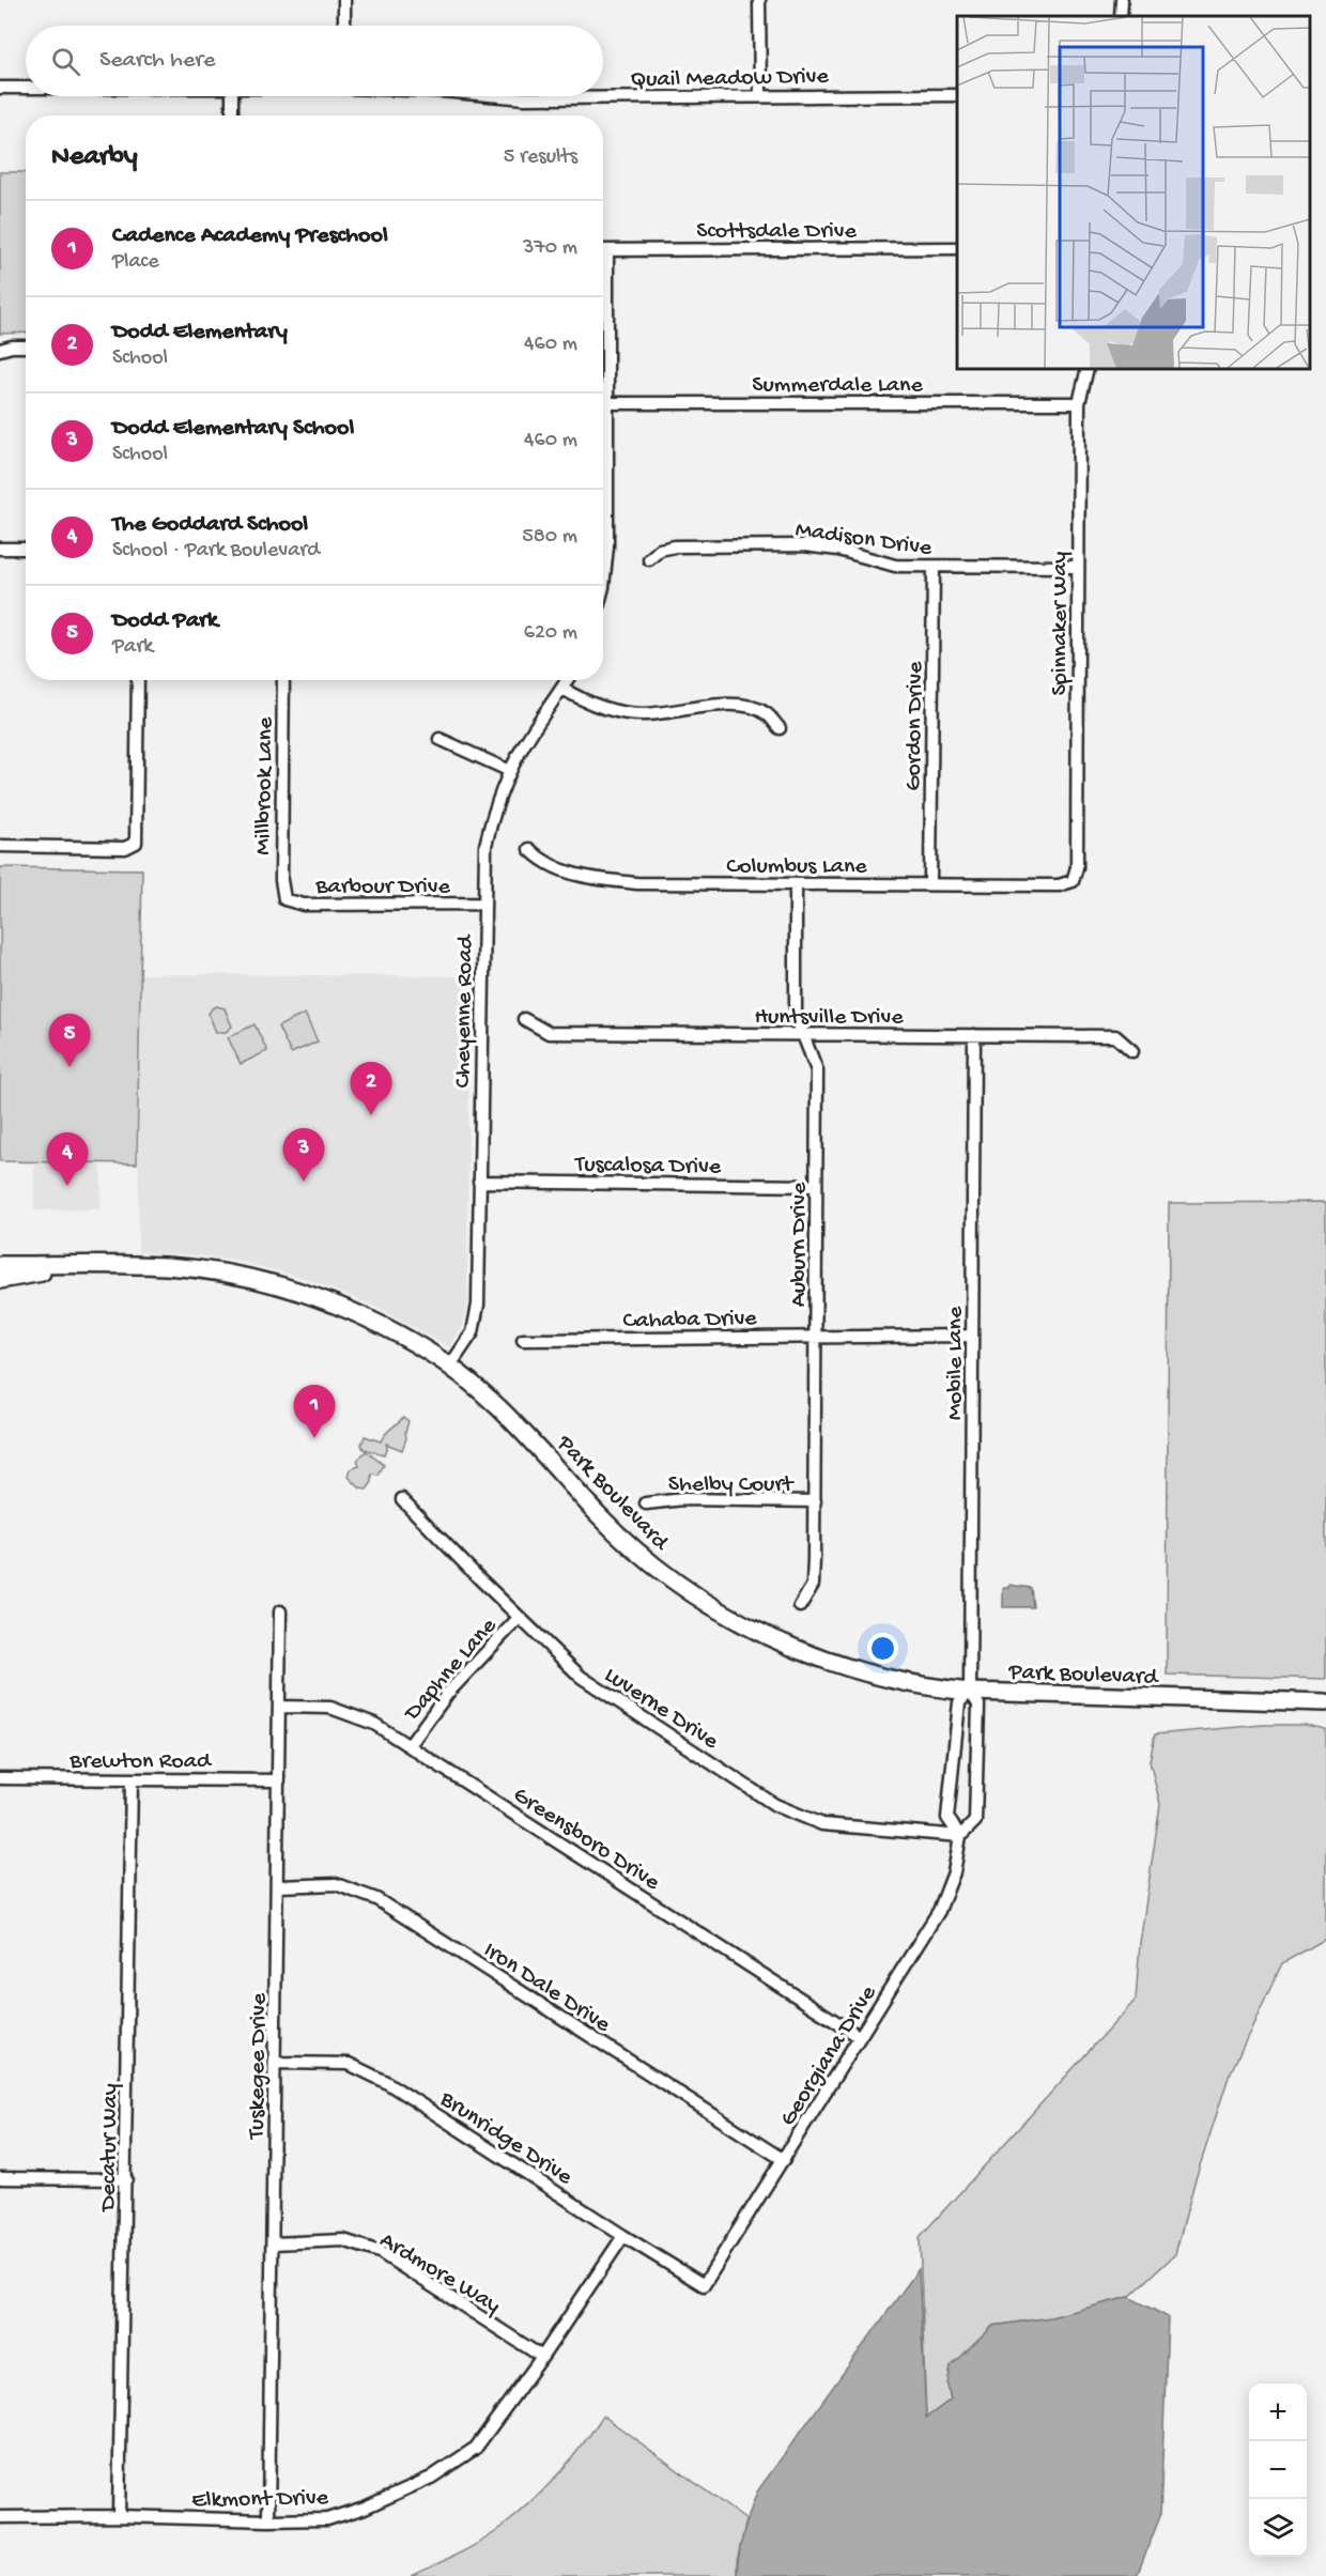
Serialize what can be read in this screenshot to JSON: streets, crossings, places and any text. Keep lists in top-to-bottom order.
{
  "streets": {
    "main road": ["Park Boulevard"],
    "street": [
      "Quail Meadow Drive",
      "Scottsdale Drive",
      "Summerdale Lane",
      "Madison Drive",
      "Spinnaker Way",
      "Gordon Drive",
      "Millbrook Lane",
      "Columbus Lane",
      "Barbour Drive",
      "Cheyenne Road",
      "Huntsville Drive",
      "Tuscalosa Drive",
      "Auburn Drive",
      "Cahaba Drive",
      "Mobile Lane",
      "Shelby Court",
      "Daphne Lane",
      "Luverne Drive",
      "Brewton Road",
      "Greensboro Drive",
      "Iron Dale Drive",
      "Georgiana Drive",
      "Tuskegee Drive",
      "Brunridge Drive",
      "Decatur Way",
      "Ardmore Way",
      "Elkmont Drive"
    ]
  },
  "crossings": [
    ["Summerdale Lane", "Spinnaker Way"],
    ["Madison Drive", "Spinnaker Way"],
    ["Madison Drive", "Gordon Drive"],
    ["Spinnaker Way", "Columbus Lane"],
    ["Gordon Drive", "Columbus Lane"],
    ["Millbrook Lane", "Barbour Drive"],
    ["Columbus Lane", "Auburn Drive"],
    ["Barbour Drive", "Cheyenne Road"],
    ["Cheyenne Road", "Tuscalosa Drive"],
    ["Cheyenne Road", "Park Boulevard"],
    ["Huntsville Drive", "Auburn Drive"],
    ["Huntsville Drive", "Mobile Lane"],
    ["Tuscalosa Drive", "Auburn Drive"],
    ["Auburn Drive", "Cahaba Drive"],
    ["Auburn Drive", "Shelby Court"],
    ["Cahaba Drive", "Mobile Lane"],
    ["Mobile Lane", "Park Boulevard"],
    ["Mobile Lane", "Georgiana Drive"],
    ["Park Boulevard", "Georgiana Drive"],
    ["Daphne Lane", "Luverne Drive"],
    ["Daphne Lane", "Greensboro Drive"],
    ["Luverne Drive", "Georgiana Drive"],
    ["Brewton Road", "Tuskegee Drive"],
    ["Brewton Road", "Decatur Way"],
    ["Greensboro Drive", "Georgiana Drive"],
    ["Greensboro Drive", "Tuskegee Drive"],
    ["Iron Dale Drive", "Georgiana Drive"],
    ["Iron Dale Drive", "Tuskegee Drive"],
    ["Georgiana Drive", "Brunridge Drive"],
    ["Tuskegee Drive", "Brunridge Drive"],
    ["Tuskegee Drive", "Ardmore Way"],
    ["Tuskegee Drive", "Elkmont Drive"],
    ["Brunridge Drive", "Elkmont Drive"],
    ["Decatur Way", "Elkmont Drive"],
    ["Ardmore Way", "Elkmont Drive"]
  ],
  "page": {
    "search": "Search here",
    "heading": ["Nearby", "5 results"],
    "list": [
      {
        "mark": "1",
        "name": "Cadence Academy Preschool",
        "note": "Place",
        "value": "370 m"
      },
      {
        "mark": "2",
        "name": "Dodd Elementary",
        "note": "School",
        "value": "460 m"
      },
      {
        "mark": "3",
        "name": "Dodd Elementary School",
        "note": "School",
        "value": "460 m"
      },
      {
        "mark": "4",
        "name": "The Goddard School",
        "note": "School · Park Boulevard",
        "value": "580 m"
      },
      {
        "mark": "5",
        "name": "Dodd Park",
        "note": "Park",
        "value": "620 m"
      }
    ],
    "pins": [
      "5",
      "2",
      "3",
      "4",
      "1"
    ],
    "map_buttons": ["+", "−"]
  }
}
